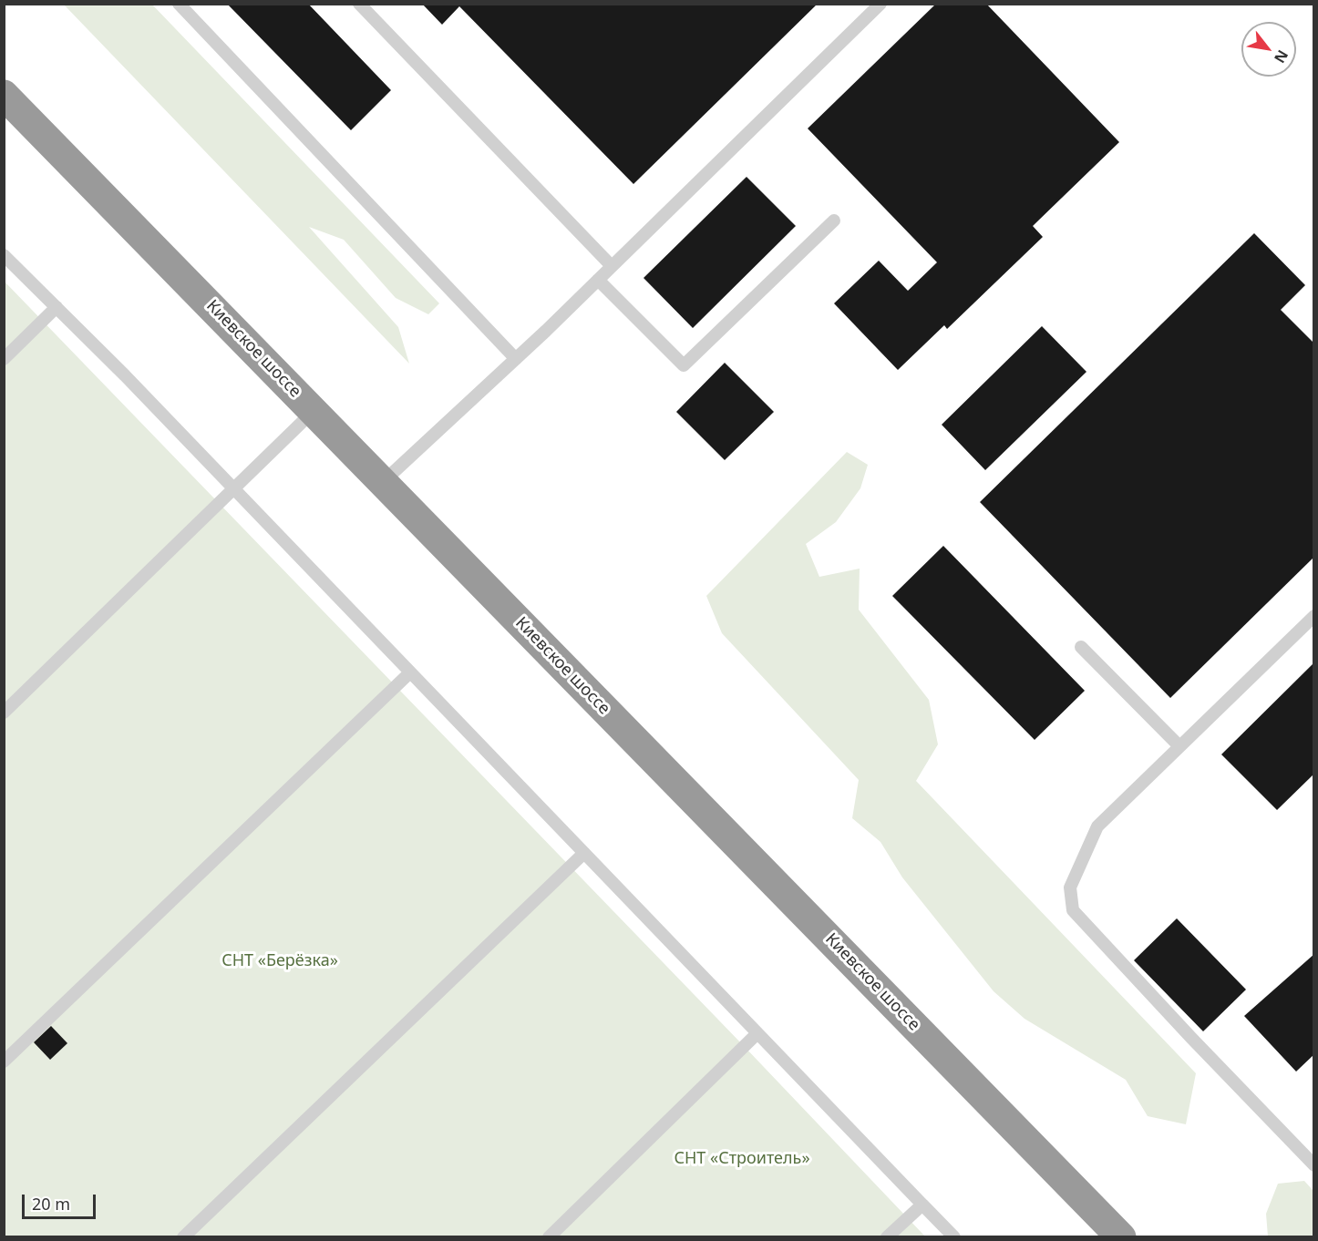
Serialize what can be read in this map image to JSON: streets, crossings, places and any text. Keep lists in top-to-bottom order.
{
  "streets": {
    "highway": ["Киевское шоссе"]
  },
  "parks": ["СНТ «Берёзка»", "СНТ «Строитель»"],
  "scale_bar": "20 m",
  "north": "bottom right"
}
